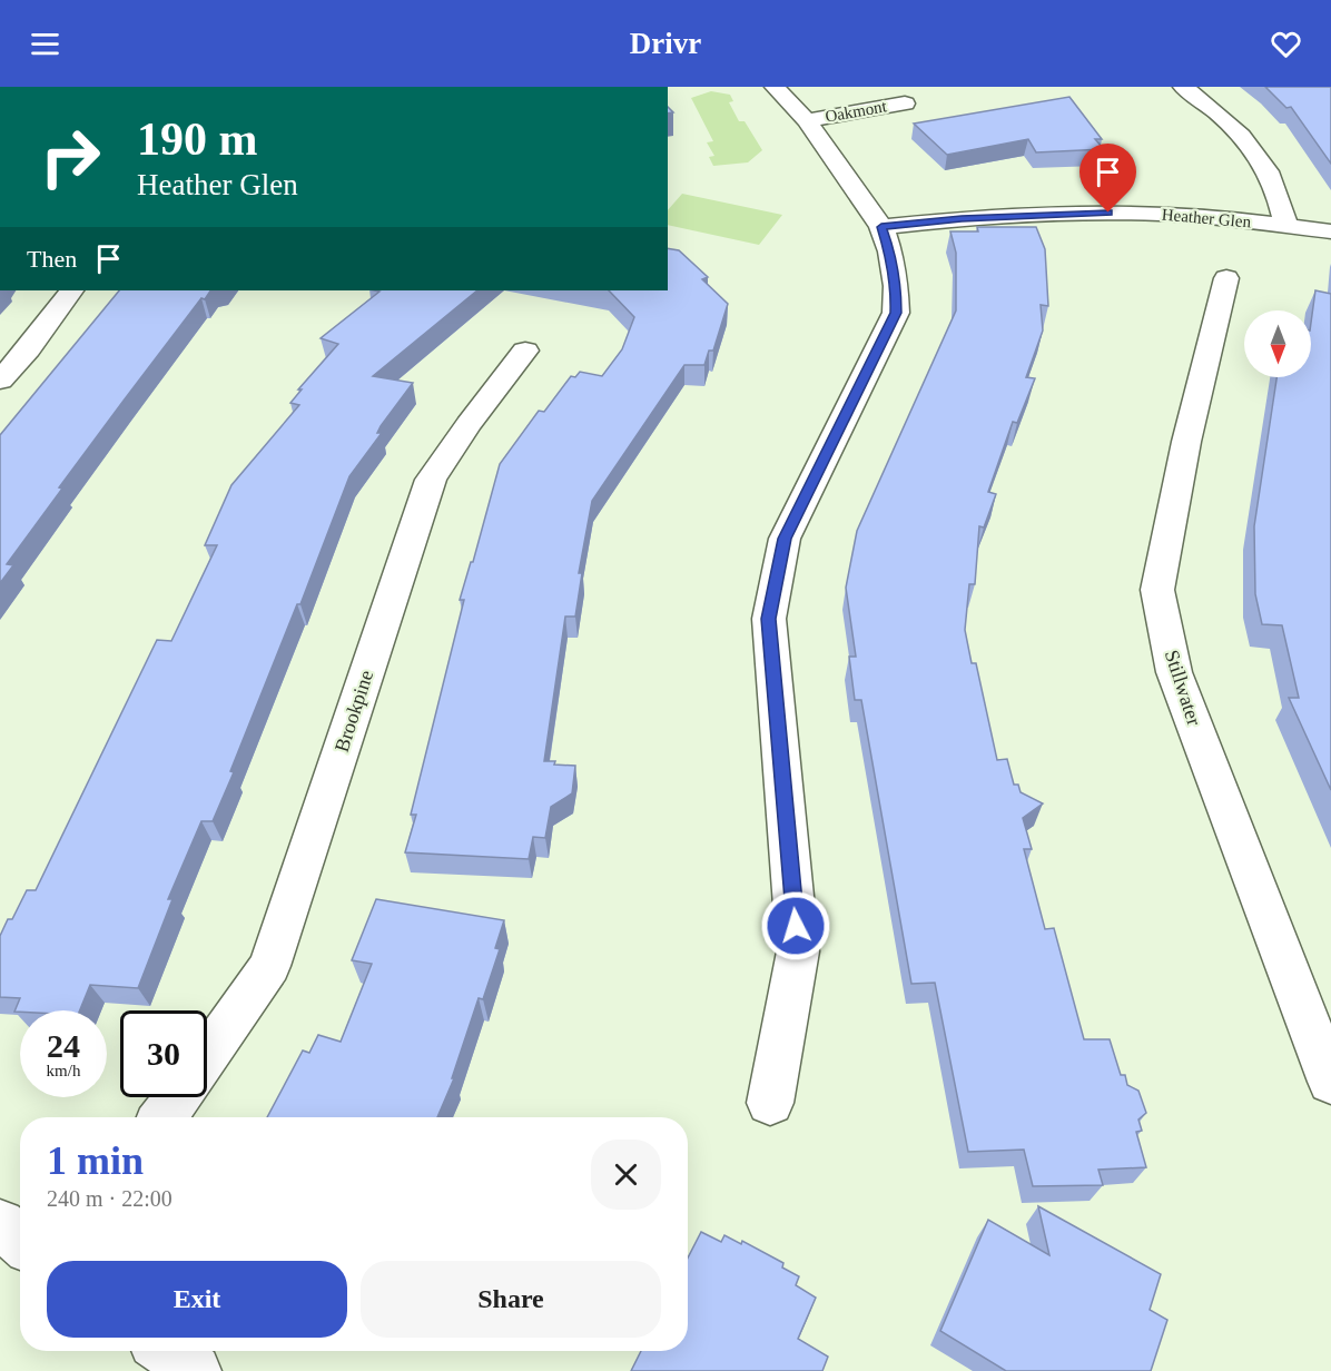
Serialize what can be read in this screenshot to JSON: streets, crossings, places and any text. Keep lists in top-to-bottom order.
{
  "streets": {
    "street": [
      "Oakmont",
      "Heather Glen",
      "Stillwater",
      "Brookpine"
    ]
  },
  "north": "bottom",
  "page": {
    "header": "Drivr",
    "turn": ["190 m", "Heather Glen"],
    "then": "Then",
    "speed": "24 km/h",
    "limit": "30",
    "heading": ["1 min", "240 m · 22:00"],
    "buttons": ["Exit", "Share"]
  }
}
